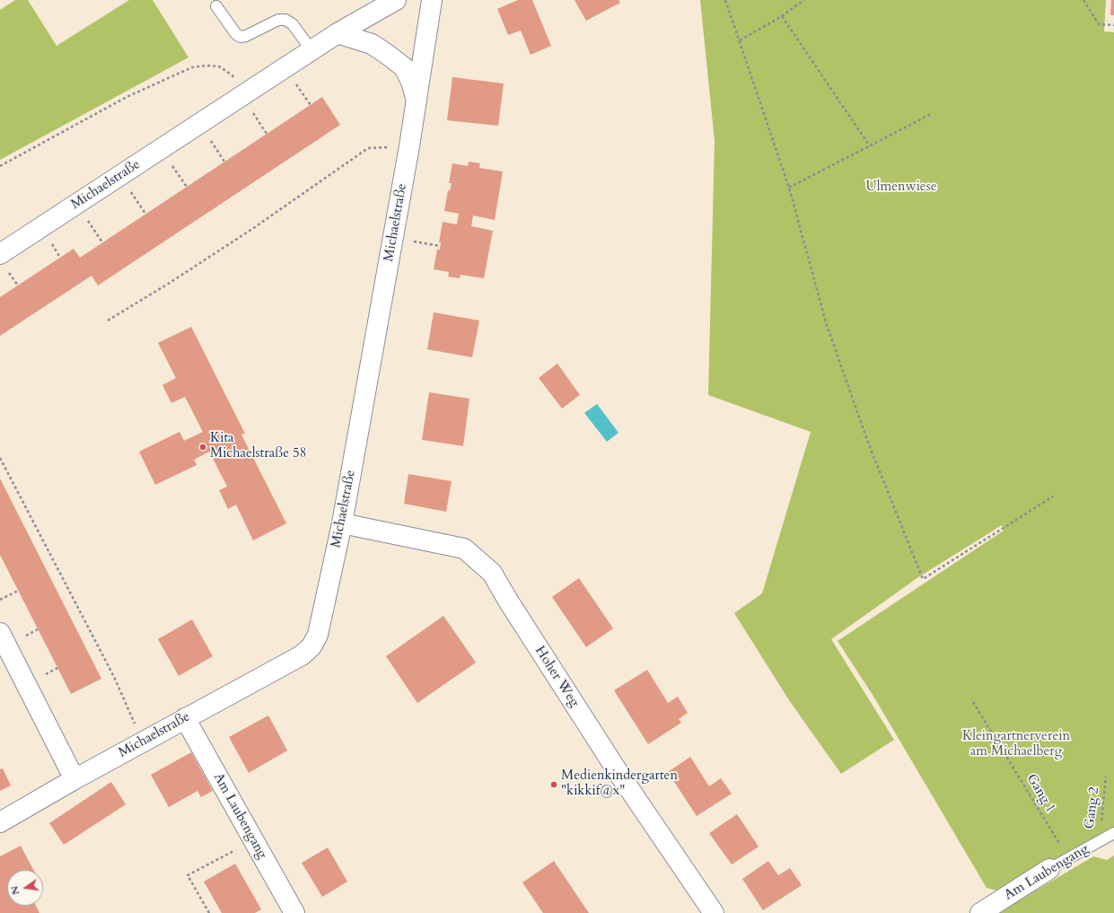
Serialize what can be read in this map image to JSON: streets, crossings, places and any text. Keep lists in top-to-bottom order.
{
  "streets": {
    "street": ["Michaelstraße", "Hoher Weg", "Am Laubengang"],
    "path": ["Gang 1", "Gang 2"]
  },
  "crossings": [
    ["Michaelstraße", "Hoher Weg"],
    ["Michaelstraße", "Am Laubengang"],
    ["Gang 1", "Am Laubengang"],
    ["Gang 2", "Am Laubengang"]
  ],
  "parks": ["Ulmenwiese", "Kleingartnerverein am Michaelberg"],
  "places": ["Kita Michaelstraße 58", "Medienkindergarten \"kikkif@x\""],
  "north": "left"
}
